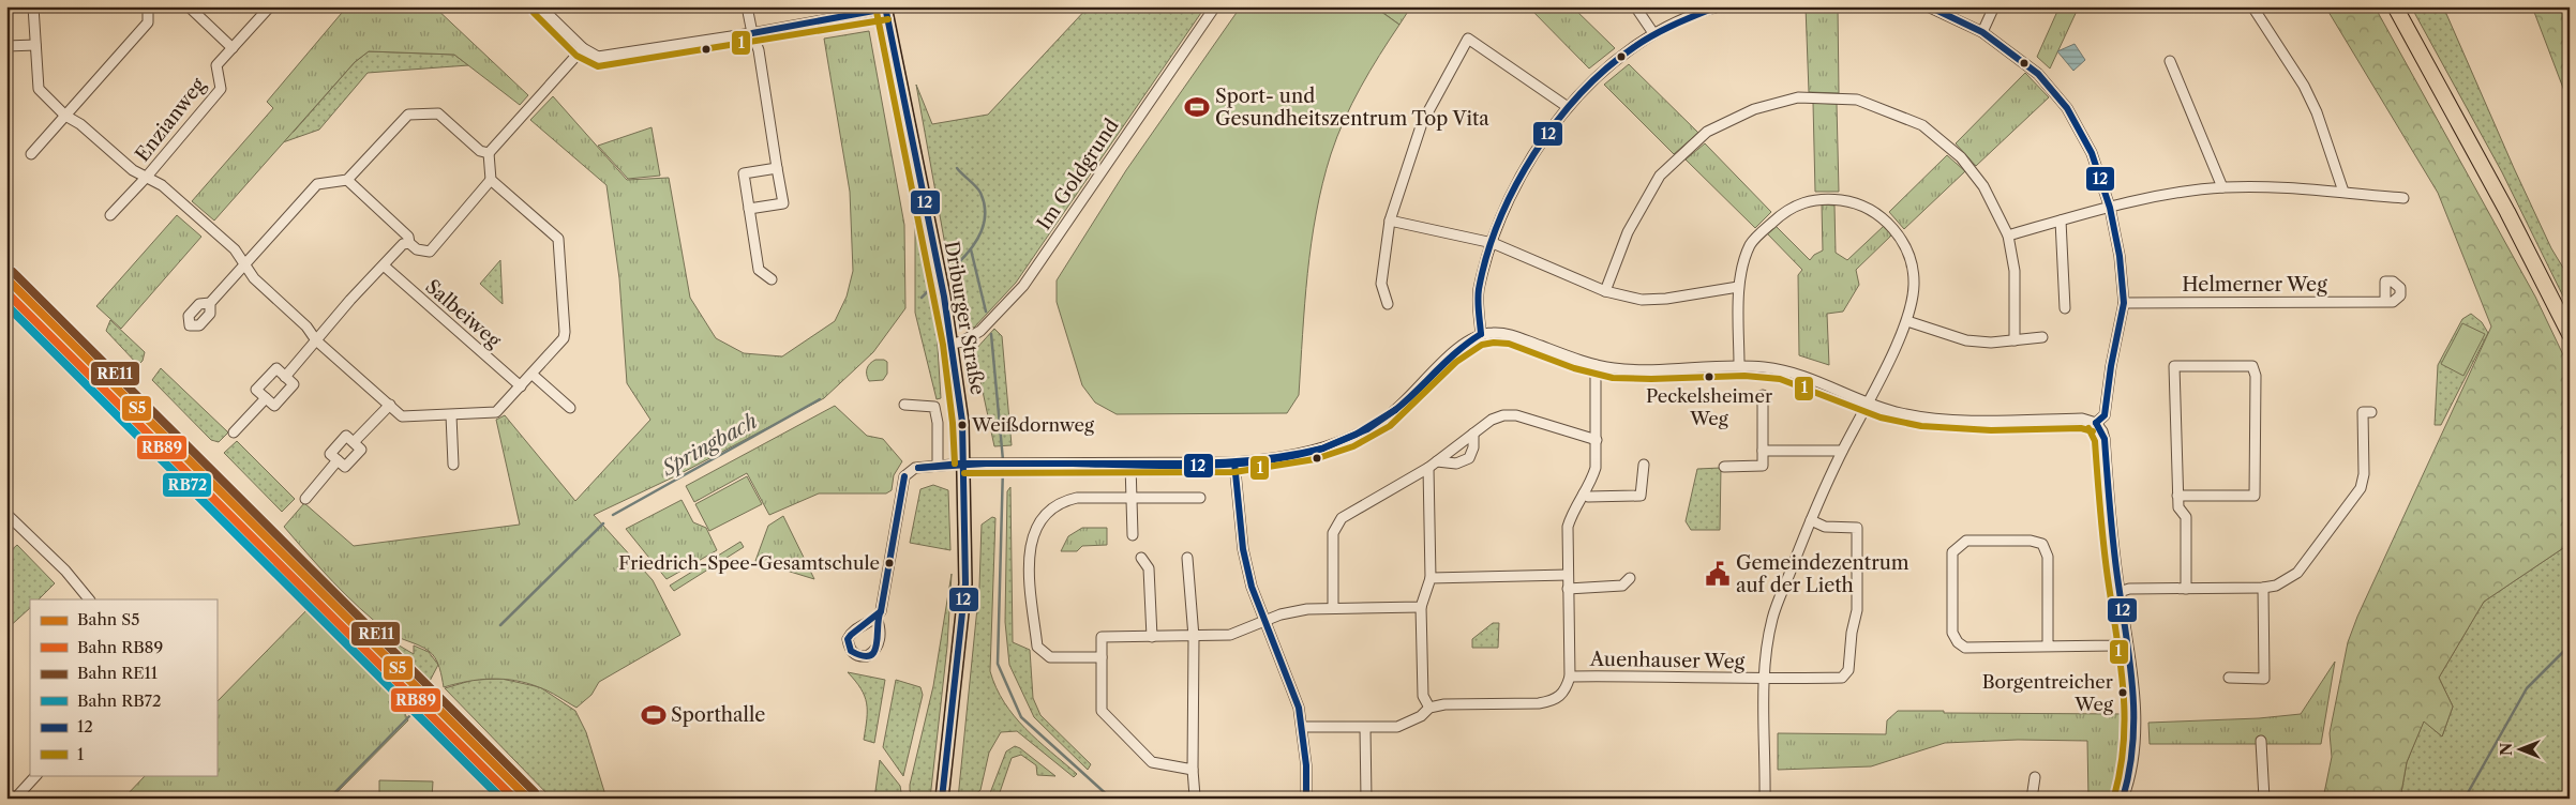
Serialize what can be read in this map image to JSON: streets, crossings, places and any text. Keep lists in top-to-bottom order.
{
  "streets": {
    "main road": ["Driburger Straße"],
    "street": [
      "Enzianweg",
      "Im Goldgrund",
      "Helmerner Weg",
      "Salbeiweg",
      "Auenhauser Weg"
    ]
  },
  "crossings": [
    ["Enzianweg", "Salbeiweg"],
    ["Im Goldgrund", "Driburger Straße"]
  ],
  "water": ["Springbach"],
  "places": {
    "sports": ["Sport- und Gesundheitszentrum Top Vita", "Sporthalle"],
    "other": [
      "Peckelsheimer Weg",
      "Weißdornweg",
      "Friedrich-Spee-Gesamtschule",
      "Borgentreicher Weg"
    ],
    "public building": ["Gemeindezentrum auf der Lieth"]
  },
  "lines": [
    "transit line 12",
    "transit line 1",
    "rail line RE11",
    "rail line S5",
    "rail line RB89",
    "rail line RB72"
  ],
  "legend": [
    "Bahn S5",
    "Bahn RB89",
    "Bahn RE11",
    "Bahn RB72",
    "12",
    "1"
  ],
  "north": "left"
}
